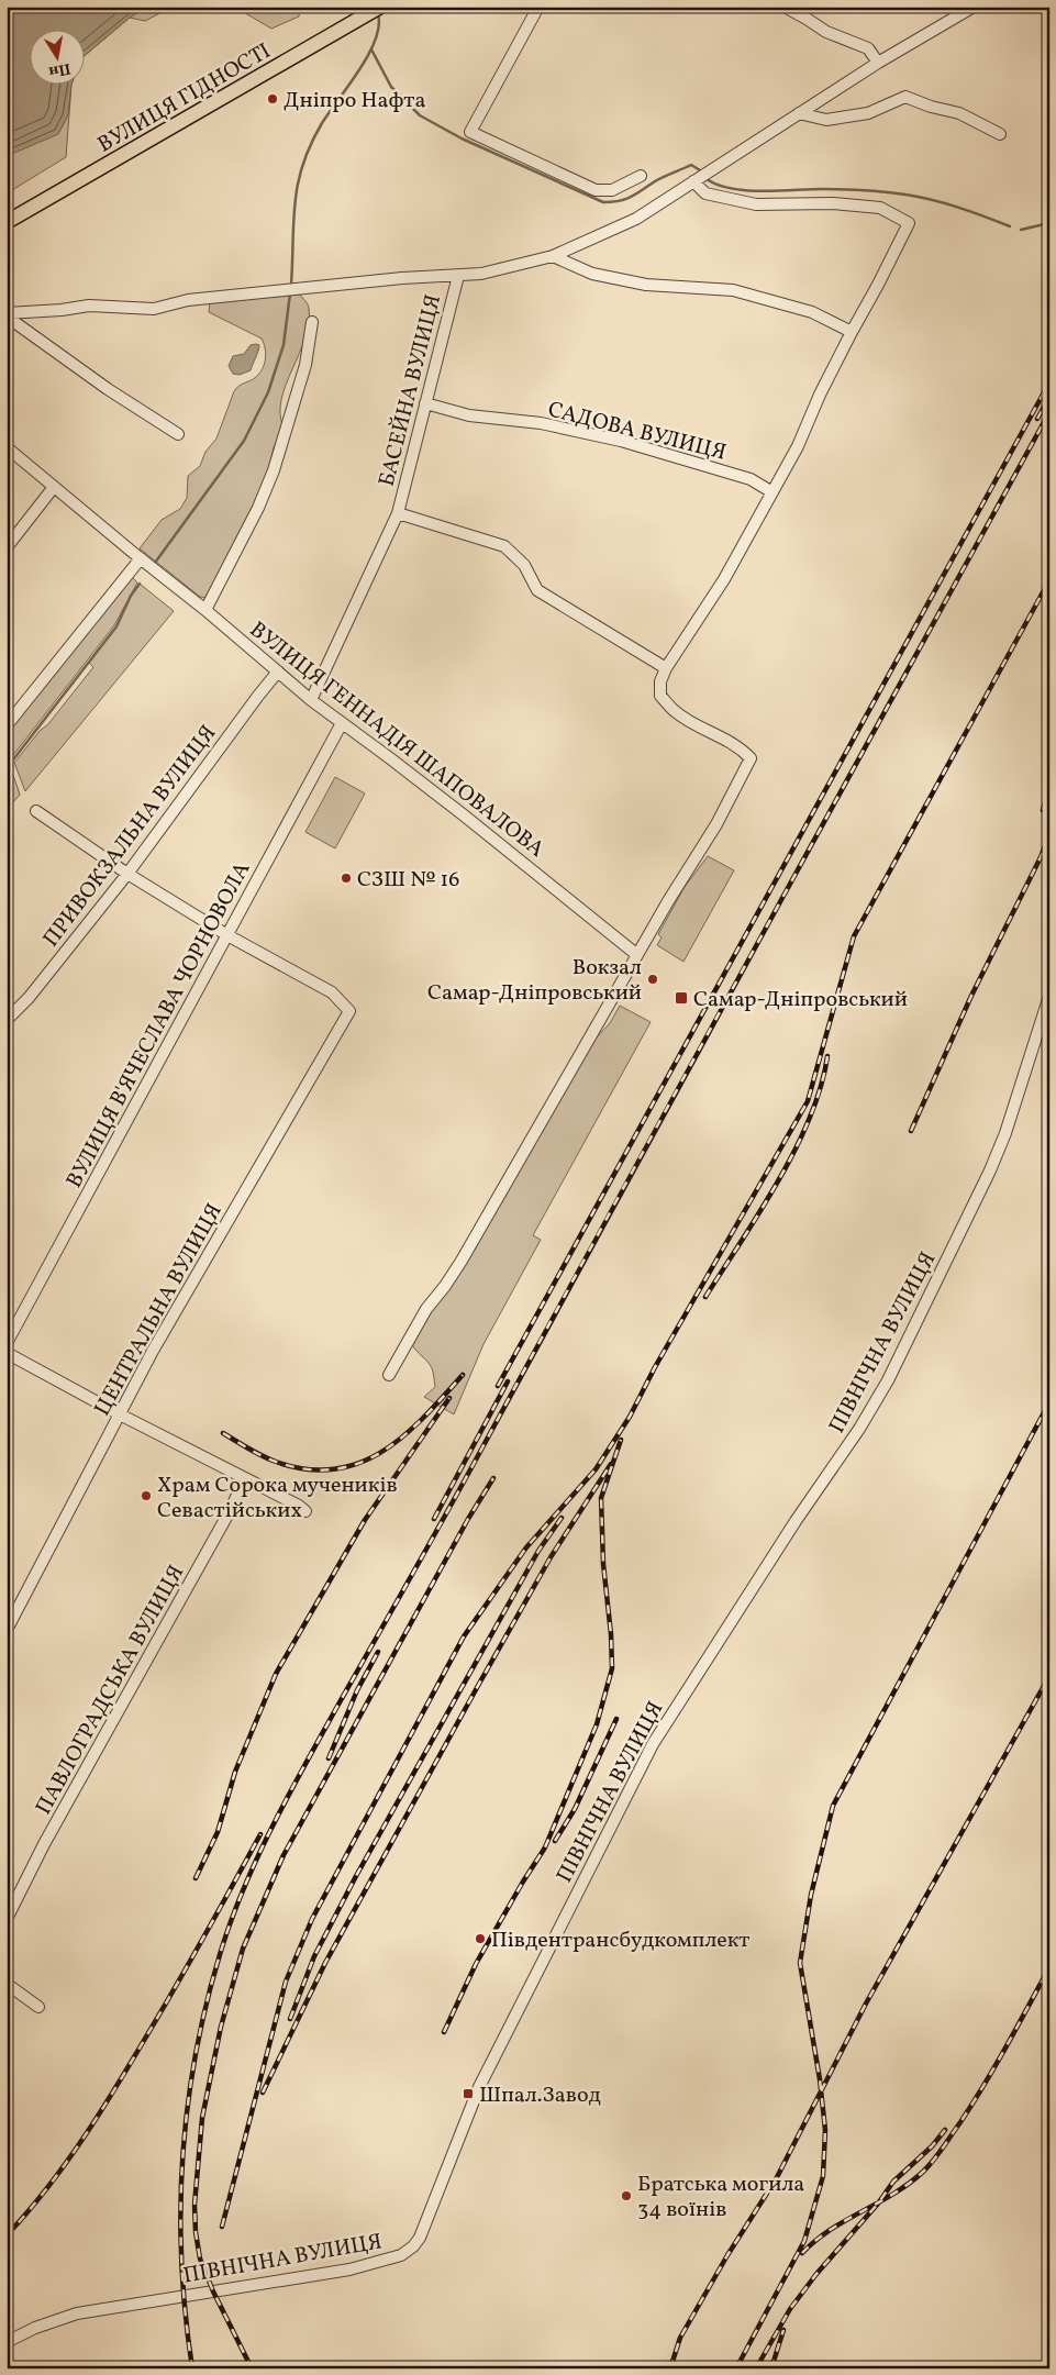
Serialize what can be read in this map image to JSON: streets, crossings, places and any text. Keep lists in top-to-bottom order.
{
  "streets": {
    "main road": ["ВУЛИЦЯ ГІДНОСТІ"],
    "street": [
      "БАСЕЙНА ВУЛИЦЯ",
      "САДОВА ВУЛИЦЯ",
      "ВУЛИЦЯ ГЕННАДІЯ ШАПОВАЛОВА",
      "ПРИВОКЗАЛЬНА ВУЛИЦЯ",
      "ВУЛИЦЯ В'ЯЧЕСЛАВА ЧОРНОВОЛА",
      "ЦЕНТРАЛЬНА ВУЛИЦЯ",
      "ПІВНІЧНА ВУЛИЦЯ",
      "ПАВЛОГРАДСЬКА ВУЛИЦЯ"
    ]
  },
  "crossings": [
    ["БАСЕЙНА ВУЛИЦЯ", "САДОВА ВУЛИЦЯ"],
    ["БАСЕЙНА ВУЛИЦЯ", "ВУЛИЦЯ ГЕННАДІЯ ШАПОВАЛОВА"],
    ["ВУЛИЦЯ ГЕННАДІЯ ШАПОВАЛОВА", "ПРИВОКЗАЛЬНА ВУЛИЦЯ"],
    ["ВУЛИЦЯ ГЕННАДІЯ ШАПОВАЛОВА", "ВУЛИЦЯ В'ЯЧЕСЛАВА ЧОРНОВОЛА"],
    ["ВУЛИЦЯ В'ЯЧЕСЛАВА ЧОРНОВОЛА", "ЦЕНТРАЛЬНА ВУЛИЦЯ"]
  ],
  "places": {
    "other": [
      "Дніпро Нафта",
      "СЗШ № 16",
      "Вокзал Самар-Дніпровський",
      "Храм Сорока мучеників Севастійських",
      "Південтрансбудкомплект",
      "Братська могила 34 воїнів"
    ],
    "transit": ["Самар-Дніпровський", "Шпал.Завод"]
  },
  "north": "bottom"
}
